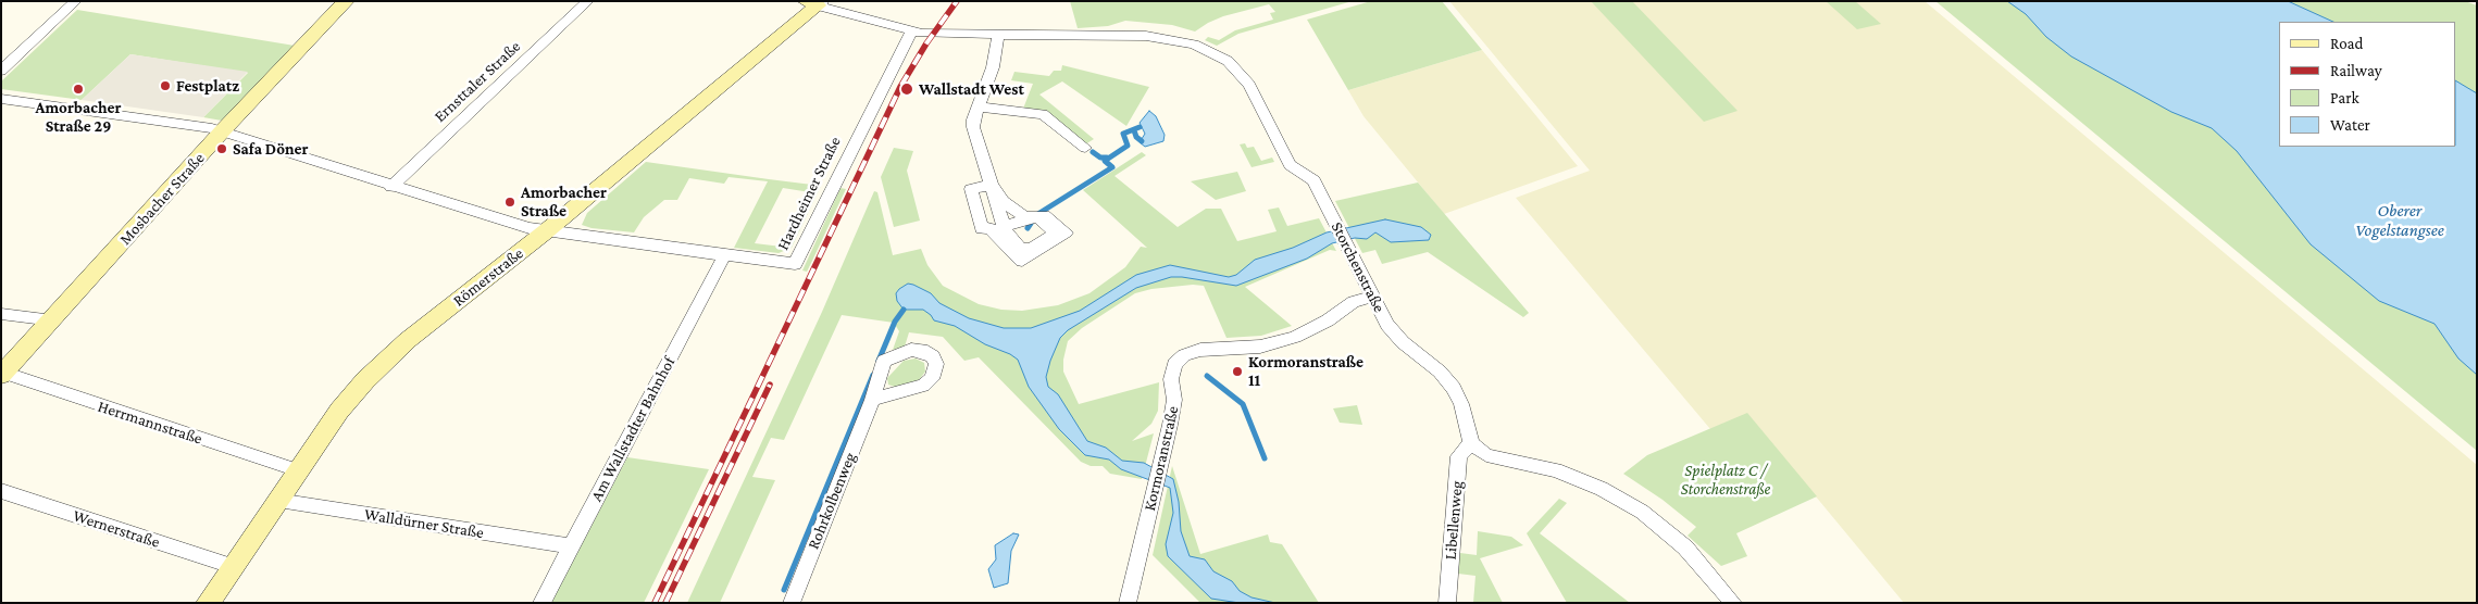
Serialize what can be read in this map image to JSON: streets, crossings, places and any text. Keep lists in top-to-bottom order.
{
  "streets": {
    "street": [
      "Ernsttaler Straße",
      "Hardheimer Straße",
      "Mosbacher Straße",
      "Storchenstraße",
      "Römerstraße",
      "Herrmannstraße",
      "Am Wallstadter Bahnhof",
      "Kormoranstraße",
      "Rohrkolbenweg",
      "Libellenweg",
      "Walldürner Straße",
      "Wernerstraße"
    ]
  },
  "crossings": [
    ["Hardheimer Straße", "Storchenstraße"],
    ["Hardheimer Straße", "Römerstraße"],
    ["Hardheimer Straße", "Am Wallstadter Bahnhof"],
    ["Mosbacher Straße", "Herrmannstraße"],
    ["Storchenstraße", "Römerstraße"],
    ["Storchenstraße", "Kormoranstraße"],
    ["Storchenstraße", "Libellenweg"],
    ["Römerstraße", "Herrmannstraße"],
    ["Römerstraße", "Walldürner Straße"],
    ["Römerstraße", "Wernerstraße"],
    ["Am Wallstadter Bahnhof", "Walldürner Straße"]
  ],
  "water": ["Oberer Vogelstangsee"],
  "parks": ["Spielplatz C / Storchenstraße"],
  "places": [
    "Festplatz",
    "Amorbacher Straße 29",
    "Wallstadt West",
    "Safa Döner",
    "Amorbacher Straße",
    "Kormoranstraße 11"
  ],
  "legend": [
    "Road",
    "Railway",
    "Park",
    "Water"
  ]
}
